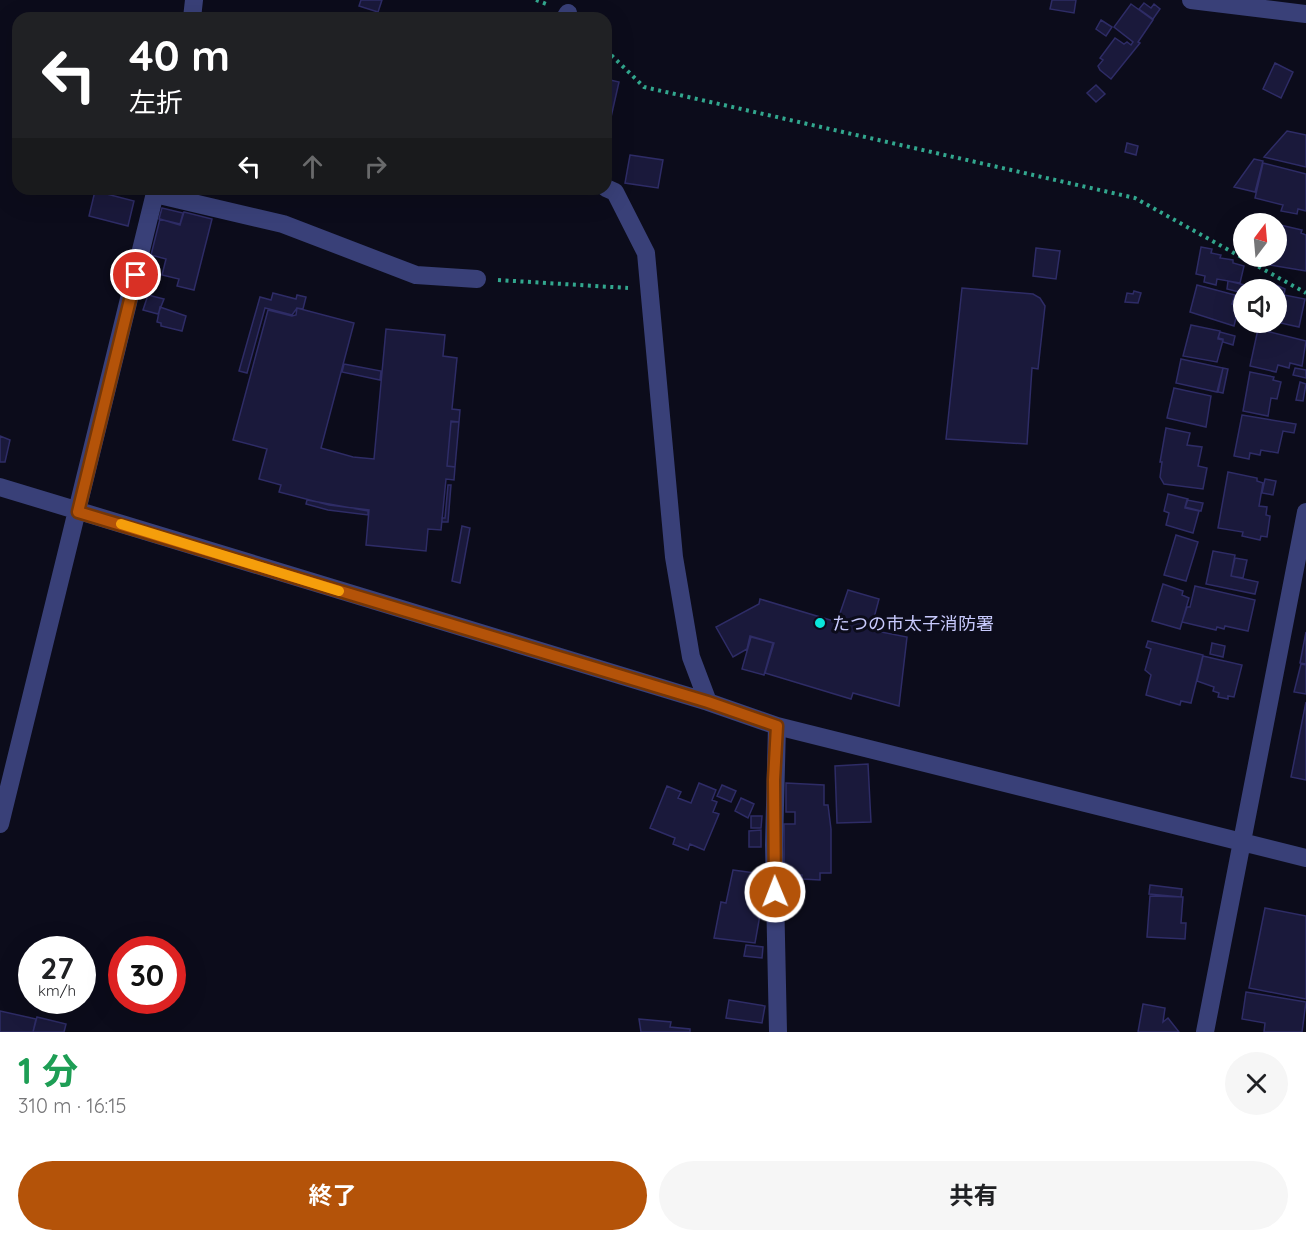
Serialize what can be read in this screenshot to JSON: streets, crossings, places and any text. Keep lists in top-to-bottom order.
{
  "places": ["たつの市太子消防署"],
  "north": "top",
  "page": {
    "turn": ["40 m", "左折"],
    "speed": "27 km/h",
    "limit": "30",
    "heading": ["1 分", "310 m · 16:15"],
    "buttons": ["終了", "共有"]
  }
}
